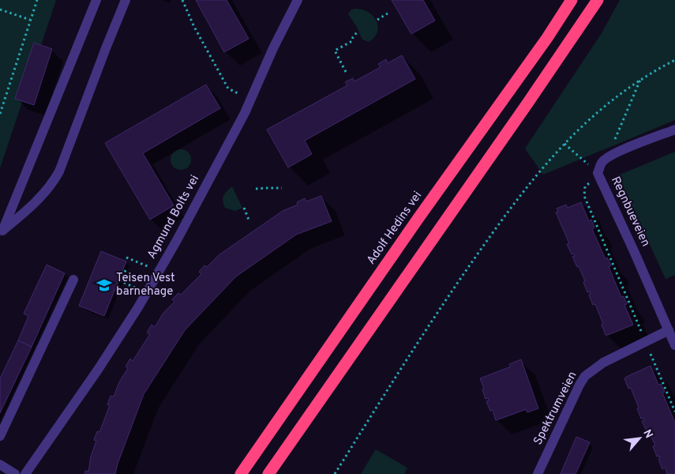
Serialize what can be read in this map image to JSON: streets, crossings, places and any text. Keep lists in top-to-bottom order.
{
  "streets": {
    "highway": ["Adolf Hedins vei"],
    "street": ["Regnbueveien", "Agmund Bolts vei", "Spektrumveien"]
  },
  "crossings": [
    ["Regnbueveien", "Spektrumveien"]
  ],
  "places": {
    "school or university": ["Teisen Vest barnehage"]
  },
  "north": "top right"
}
